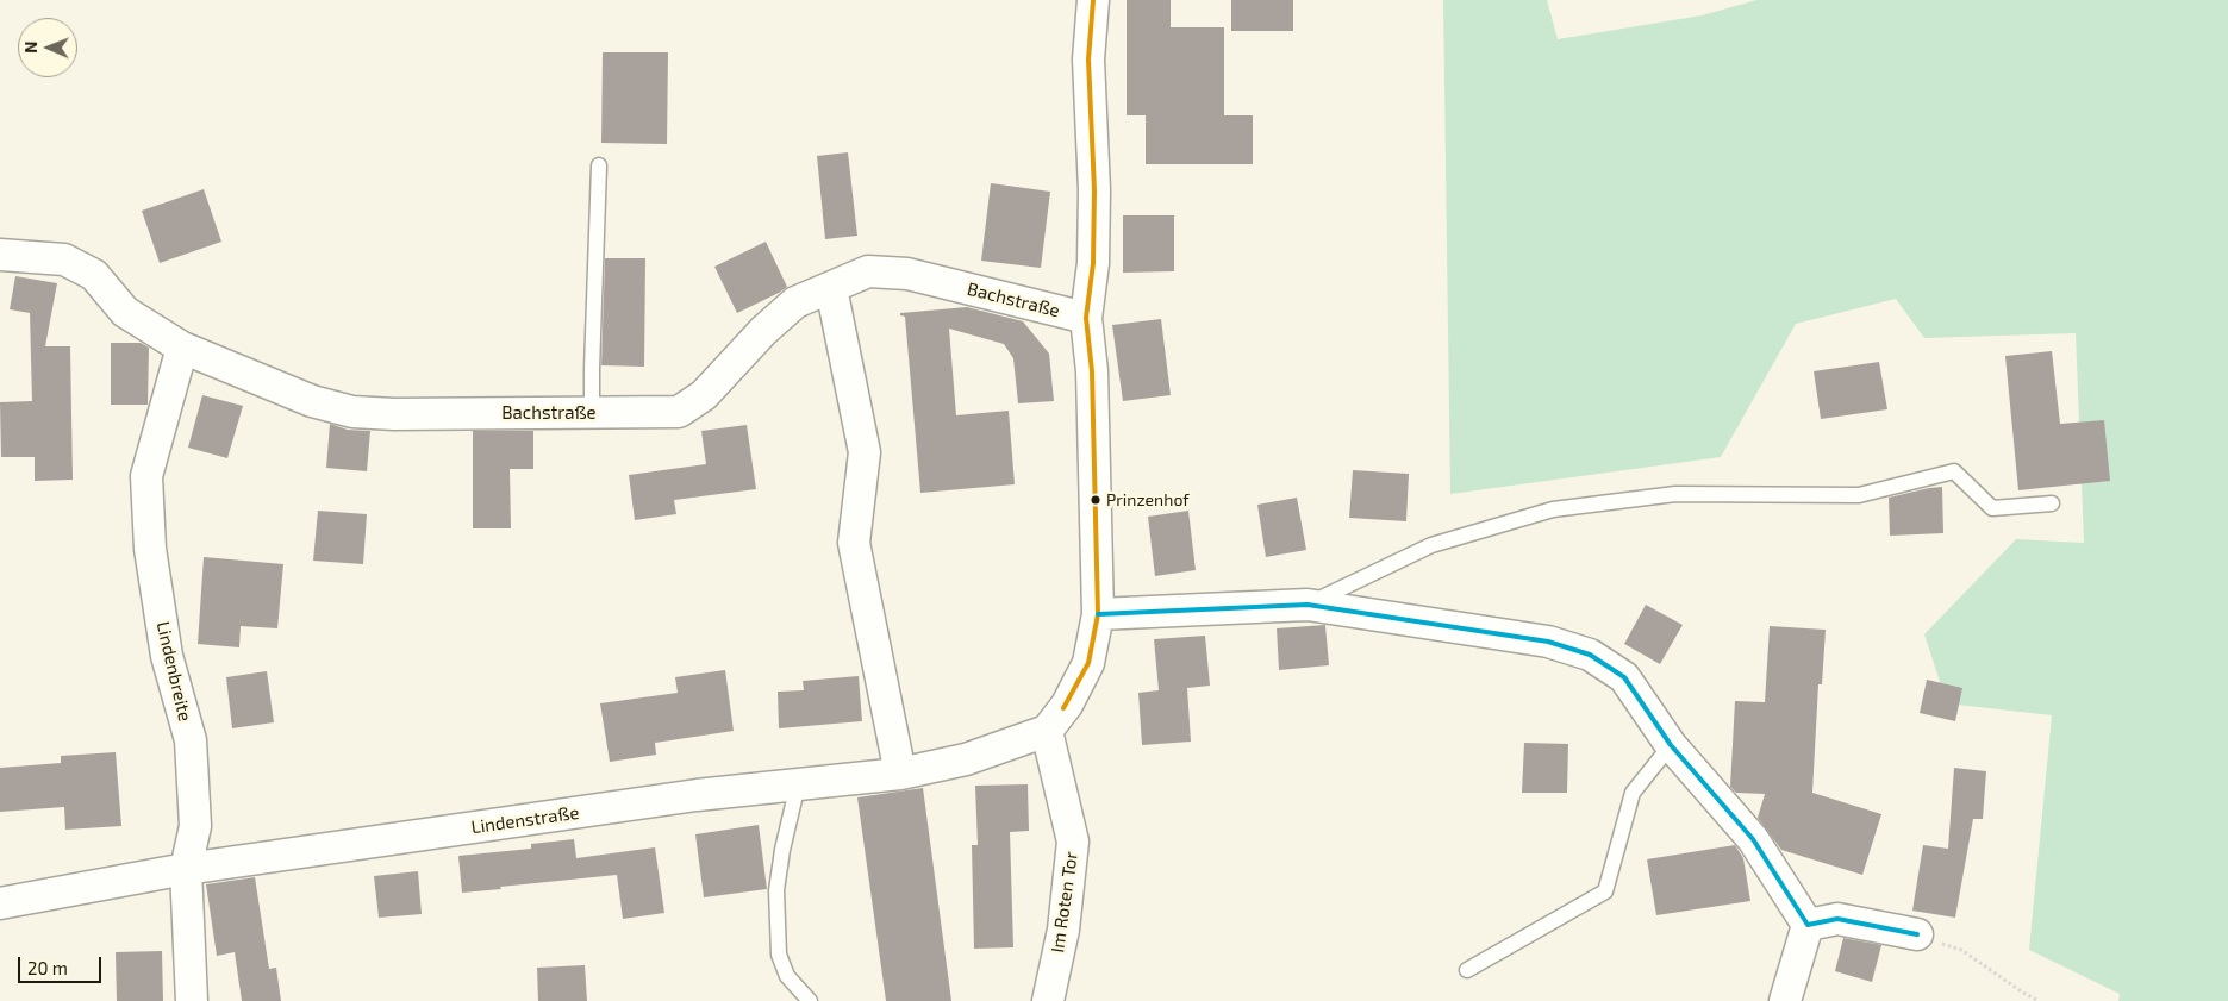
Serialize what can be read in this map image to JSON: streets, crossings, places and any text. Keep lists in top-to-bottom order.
{
  "streets": {
    "street": [
      "Bachstraße",
      "Lindenbreite",
      "Lindenstraße",
      "Im Roten Tor"
    ]
  },
  "crossings": [
    ["Bachstraße", "Lindenbreite"],
    ["Lindenbreite", "Lindenstraße"],
    ["Lindenstraße", "Im Roten Tor"]
  ],
  "places": ["Prinzenhof"],
  "scale_bar": "20 m",
  "north": "left"
}
